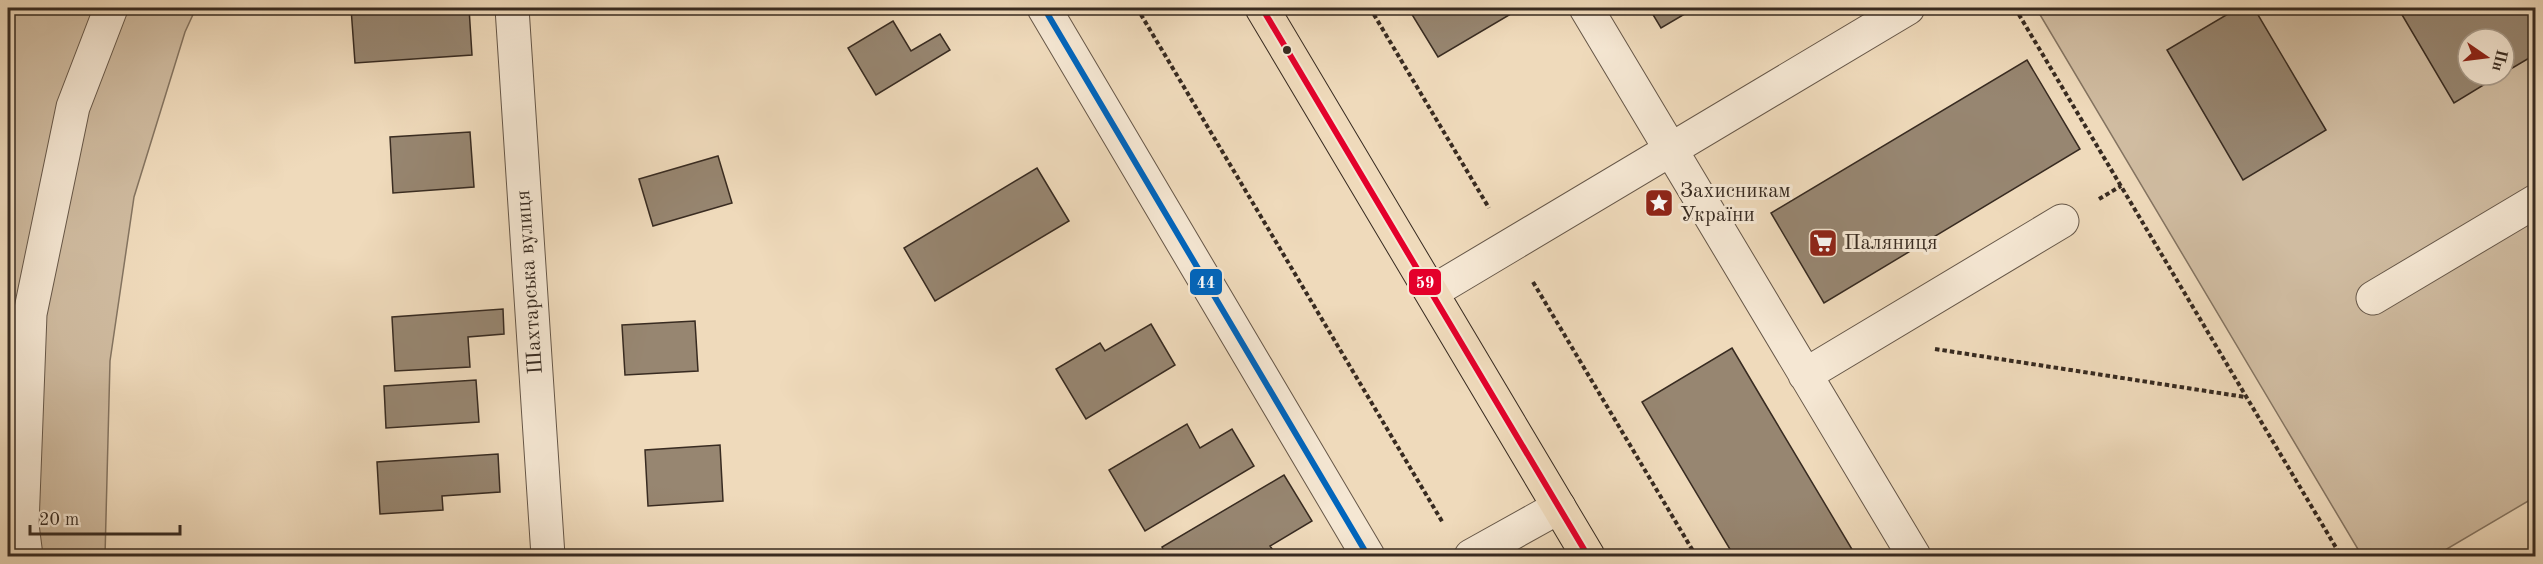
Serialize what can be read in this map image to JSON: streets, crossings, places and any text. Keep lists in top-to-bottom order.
{
  "streets": {
    "street": ["Шахтарська вулиця"]
  },
  "places": {
    "place": ["Захисникам України"],
    "supermarket": ["Паляниця"]
  },
  "lines": ["transit line 59", "transit line 44"],
  "scale_bar": "20 m",
  "north": "right"
}
